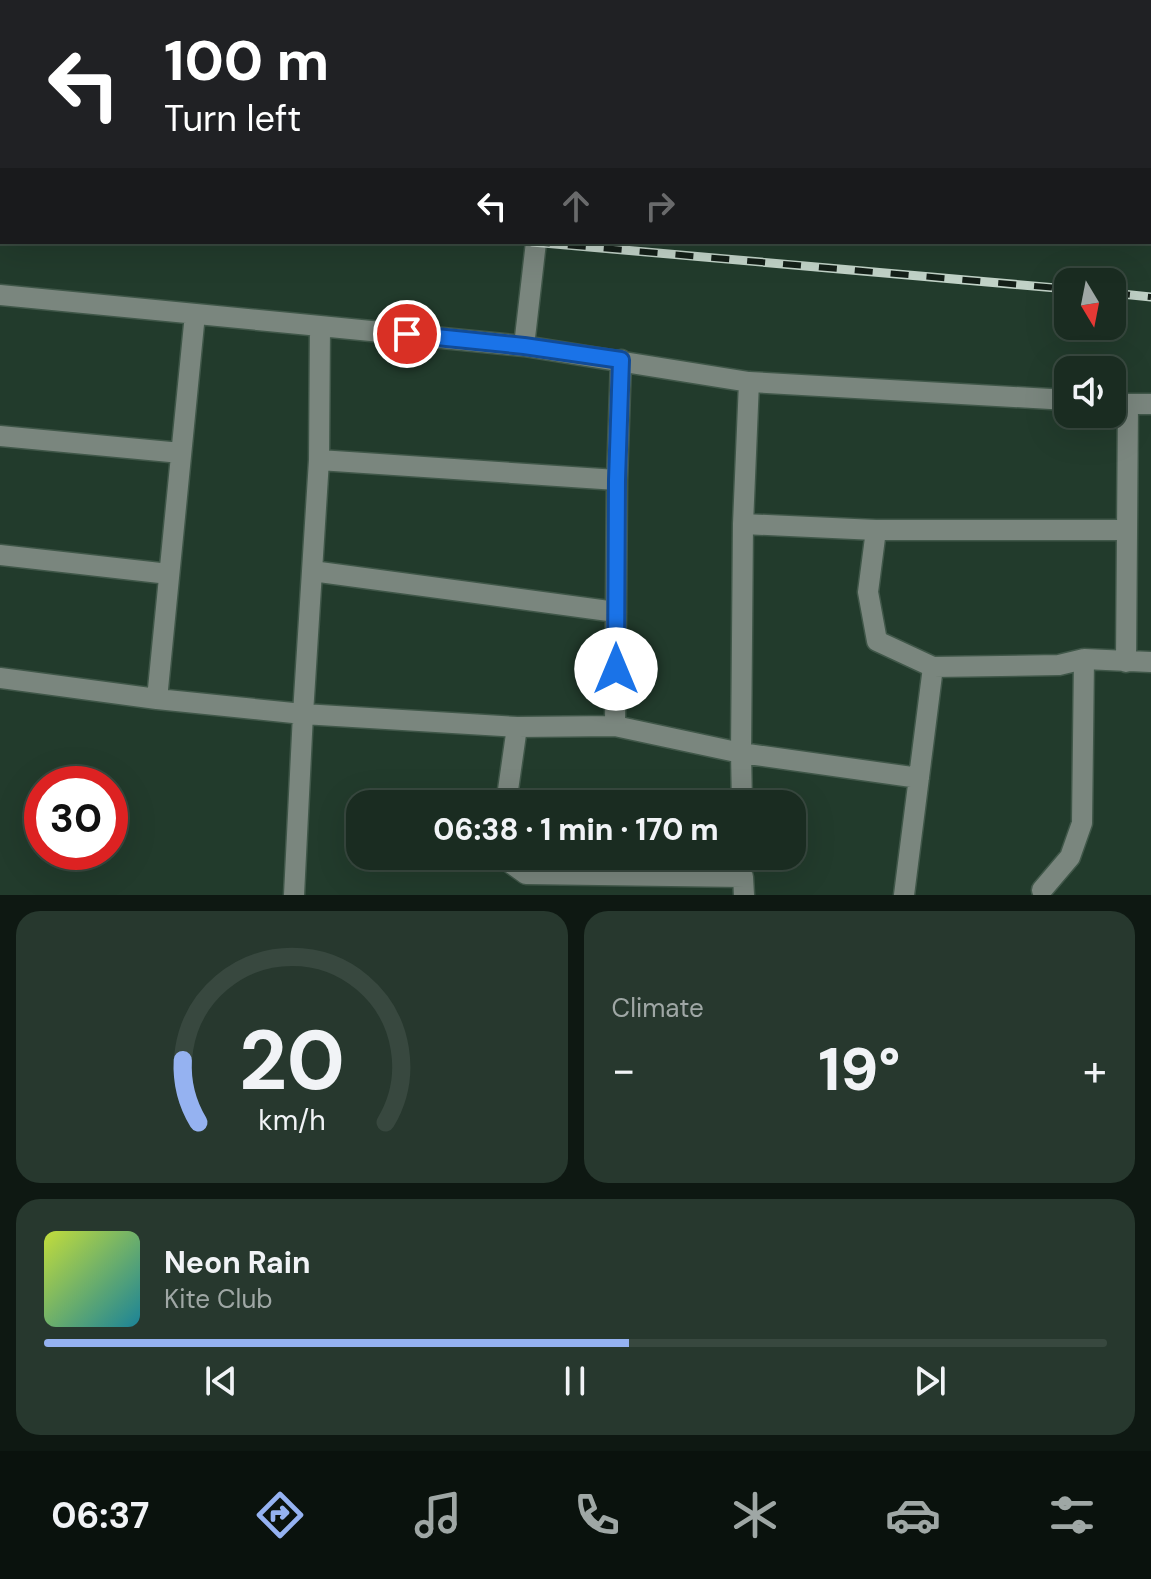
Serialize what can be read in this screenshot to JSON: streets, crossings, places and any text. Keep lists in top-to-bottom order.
{
  "north": "bottom",
  "page": {
    "turn": ["100 m", "Turn left"],
    "limit": "30",
    "trip": "06:38 · 1 min · 170 m",
    "tile": "Climate",
    "heat": ["−", "19°", "+"],
    "song": ["Neon Rain", "Kite Club"],
    "tabs": "06:37",
    "gauge": ["20", "km/h"]
  }
}
